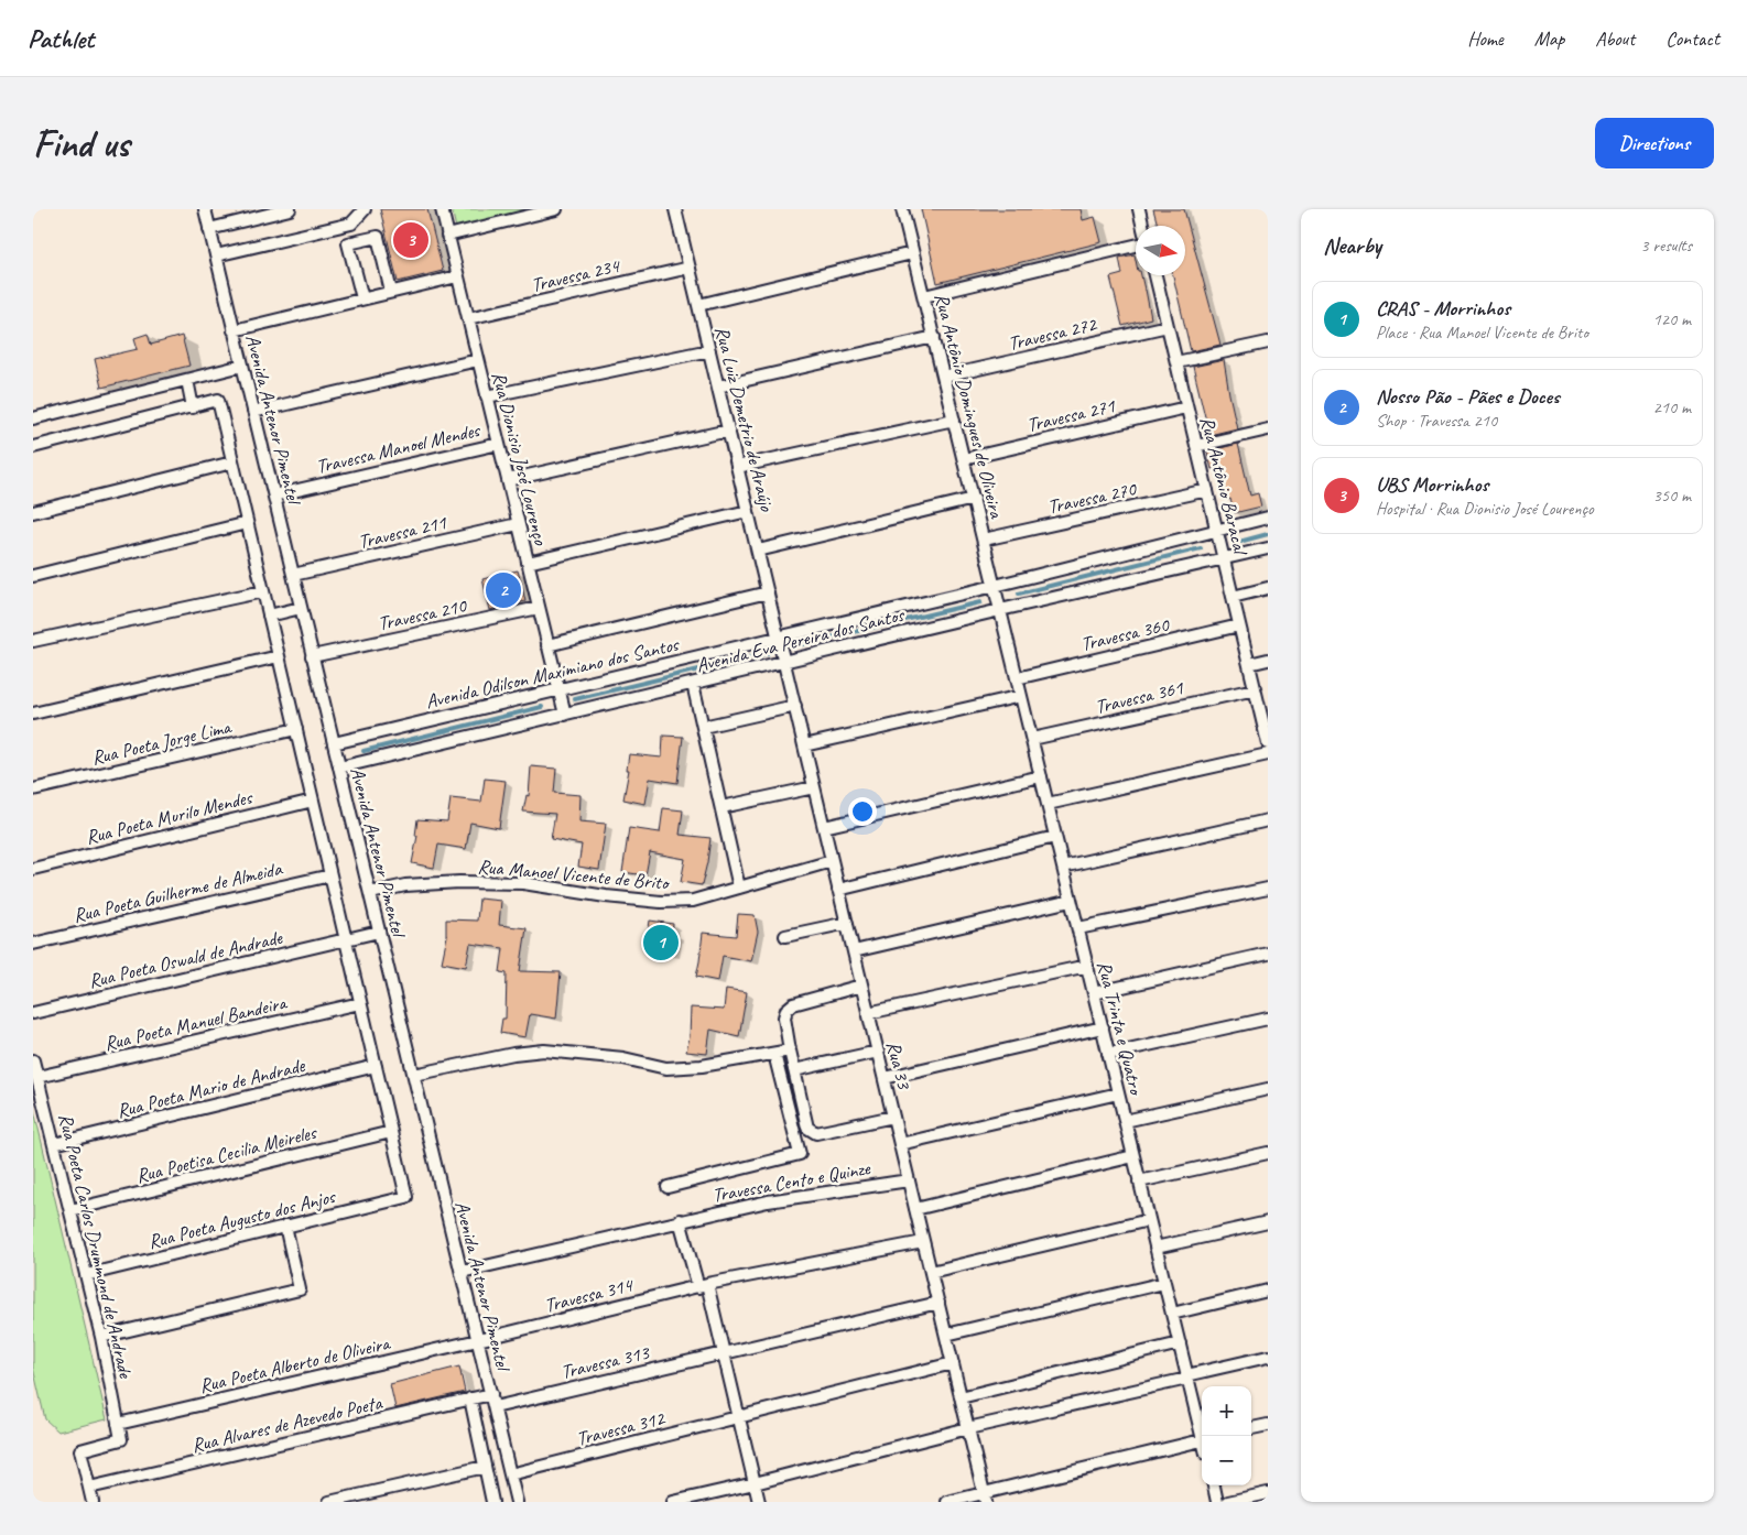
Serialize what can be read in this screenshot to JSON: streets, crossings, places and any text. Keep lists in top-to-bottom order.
{
  "streets": {
    "street": [
      "Travessa 234",
      "Travessa 272",
      "Rua Antônio Domingues de Oliveira",
      "Travessa 271",
      "Avenida Antenor Pimentel",
      "Rua Luiz Demetrio de Araújo",
      "Travessa Manoel Mendes",
      "Rua Dionisio José Lourenço",
      "Rua Antônio Baracal",
      "Travessa 270",
      "Travessa 211",
      "Travessa 210",
      "Travessa 360",
      "Avenida Eva Pereira dos Santos",
      "Avenida Odilson Maximiano dos Santos",
      "Travessa 361",
      "Rua Poeta Jorge Lima",
      "Rua Poeta Murilo Mendes",
      "Rua Manoel Vicente de Brito",
      "Rua Poeta Guilherme de Almeida",
      "Rua Poeta Oswald de Andrade",
      "Rua Poeta Manuel Bandeira",
      "Rua Trinta e Quatro",
      "Rua 33",
      "Rua Poeta Mario de Andrade",
      "Rua Poetisa Cecilia Meireles",
      "Travessa Cento e Quinze",
      "Rua Poeta Augusto dos Anjos",
      "Rua Poeta Carlos Drummond de Andrade",
      "Travessa 314",
      "Travessa 313",
      "Rua Poeta Alberto de Oliveira",
      "Rua Alvares de Azevedo Poeta",
      "Travessa 312"
    ]
  },
  "crossings": [
    ["Travessa 234", "Rua Luiz Demetrio de Araújo"],
    ["Travessa 234", "Rua Dionisio José Lourenço"],
    ["Travessa 272", "Rua Antônio Domingues de Oliveira"],
    ["Travessa 272", "Rua Antônio Baracal"],
    ["Rua Antônio Domingues de Oliveira", "Travessa 271"],
    ["Rua Antônio Domingues de Oliveira", "Travessa 270"],
    ["Rua Antônio Domingues de Oliveira", "Avenida Eva Pereira dos Santos"],
    ["Rua Antônio Domingues de Oliveira", "Rua Trinta e Quatro"],
    ["Travessa 271", "Rua Antônio Baracal"],
    ["Avenida Antenor Pimentel", "Travessa Manoel Mendes"],
    ["Avenida Antenor Pimentel", "Travessa 211"],
    ["Avenida Antenor Pimentel", "Travessa 210"],
    ["Avenida Antenor Pimentel", "Avenida Eva Pereira dos Santos"],
    ["Avenida Antenor Pimentel", "Avenida Odilson Maximiano dos Santos"],
    ["Avenida Antenor Pimentel", "Rua Manoel Vicente de Brito"],
    ["Avenida Antenor Pimentel", "Rua Poeta Oswald de Andrade"],
    ["Avenida Antenor Pimentel", "Travessa Cento e Quinze"],
    ["Avenida Antenor Pimentel", "Travessa 314"],
    ["Avenida Antenor Pimentel", "Travessa 313"],
    ["Avenida Antenor Pimentel", "Rua Poeta Alberto de Oliveira"],
    ["Avenida Antenor Pimentel", "Rua Alvares de Azevedo Poeta"],
    ["Avenida Antenor Pimentel", "Travessa 312"],
    ["Rua Luiz Demetrio de Araújo", "Avenida Eva Pereira dos Santos"],
    ["Rua Luiz Demetrio de Araújo", "Avenida Odilson Maximiano dos Santos"],
    ["Rua Luiz Demetrio de Araújo", "Rua 33"],
    ["Travessa Manoel Mendes", "Rua Dionisio José Lourenço"],
    ["Rua Dionisio José Lourenço", "Travessa 211"],
    ["Rua Dionisio José Lourenço", "Travessa 210"],
    ["Rua Dionisio José Lourenço", "Avenida Eva Pereira dos Santos"],
    ["Rua Dionisio José Lourenço", "Avenida Odilson Maximiano dos Santos"],
    ["Rua Antônio Baracal", "Travessa 270"],
    ["Rua Antônio Baracal", "Travessa 360"],
    ["Rua Antônio Baracal", "Avenida Eva Pereira dos Santos"],
    ["Rua Antônio Baracal", "Travessa 361"],
    ["Travessa 360", "Rua Trinta e Quatro"],
    ["Avenida Eva Pereira dos Santos", "Avenida Odilson Maximiano dos Santos"],
    ["Avenida Eva Pereira dos Santos", "Rua Trinta e Quatro"],
    ["Avenida Eva Pereira dos Santos", "Rua 33"],
    ["Avenida Odilson Maximiano dos Santos", "Rua 33"],
    ["Travessa 361", "Rua Trinta e Quatro"],
    ["Rua Manoel Vicente de Brito", "Rua 33"],
    ["Rua Poeta Manuel Bandeira", "Rua Poeta Carlos Drummond de Andrade"],
    ["Rua 33", "Travessa Cento e Quinze"],
    ["Rua 33", "Travessa 314"],
    ["Rua 33", "Travessa 313"],
    ["Rua 33", "Travessa 312"],
    ["Rua Poeta Mario de Andrade", "Rua Poeta Carlos Drummond de Andrade"],
    ["Rua Poetisa Cecilia Meireles", "Rua Poeta Augusto dos Anjos"],
    ["Rua Poetisa Cecilia Meireles", "Rua Poeta Carlos Drummond de Andrade"],
    ["Rua Poeta Augusto dos Anjos", "Rua Poeta Carlos Drummond de Andrade"],
    ["Rua Poeta Carlos Drummond de Andrade", "Rua Poeta Alberto de Oliveira"],
    ["Rua Poeta Carlos Drummond de Andrade", "Rua Alvares de Azevedo Poeta"],
    ["Travessa 314", "Rua Poeta Alberto de Oliveira"]
  ],
  "north": "right",
  "page": {
    "header": "Pathlet",
    "nav": [
      "Home",
      "Map",
      "About",
      "Contact"
    ],
    "buttons": "Directions",
    "title": "Find us",
    "heading": ["Nearby", "3 results"],
    "pins": ["3", "2", "1"],
    "list": [
      {
        "mark": "1",
        "name": "CRAS - Morrinhos",
        "note": "Place · Rua Manoel Vicente de Brito",
        "value": "120 m"
      },
      {
        "mark": "2",
        "name": "Nosso Pão - Pães e Doces",
        "note": "Shop · Travessa 210",
        "value": "210 m"
      },
      {
        "mark": "3",
        "name": "UBS Morrinhos",
        "note": "Hospital · Rua Dionisio José Lourenço",
        "value": "350 m"
      }
    ],
    "map_buttons": ["+", "−"]
  }
}
